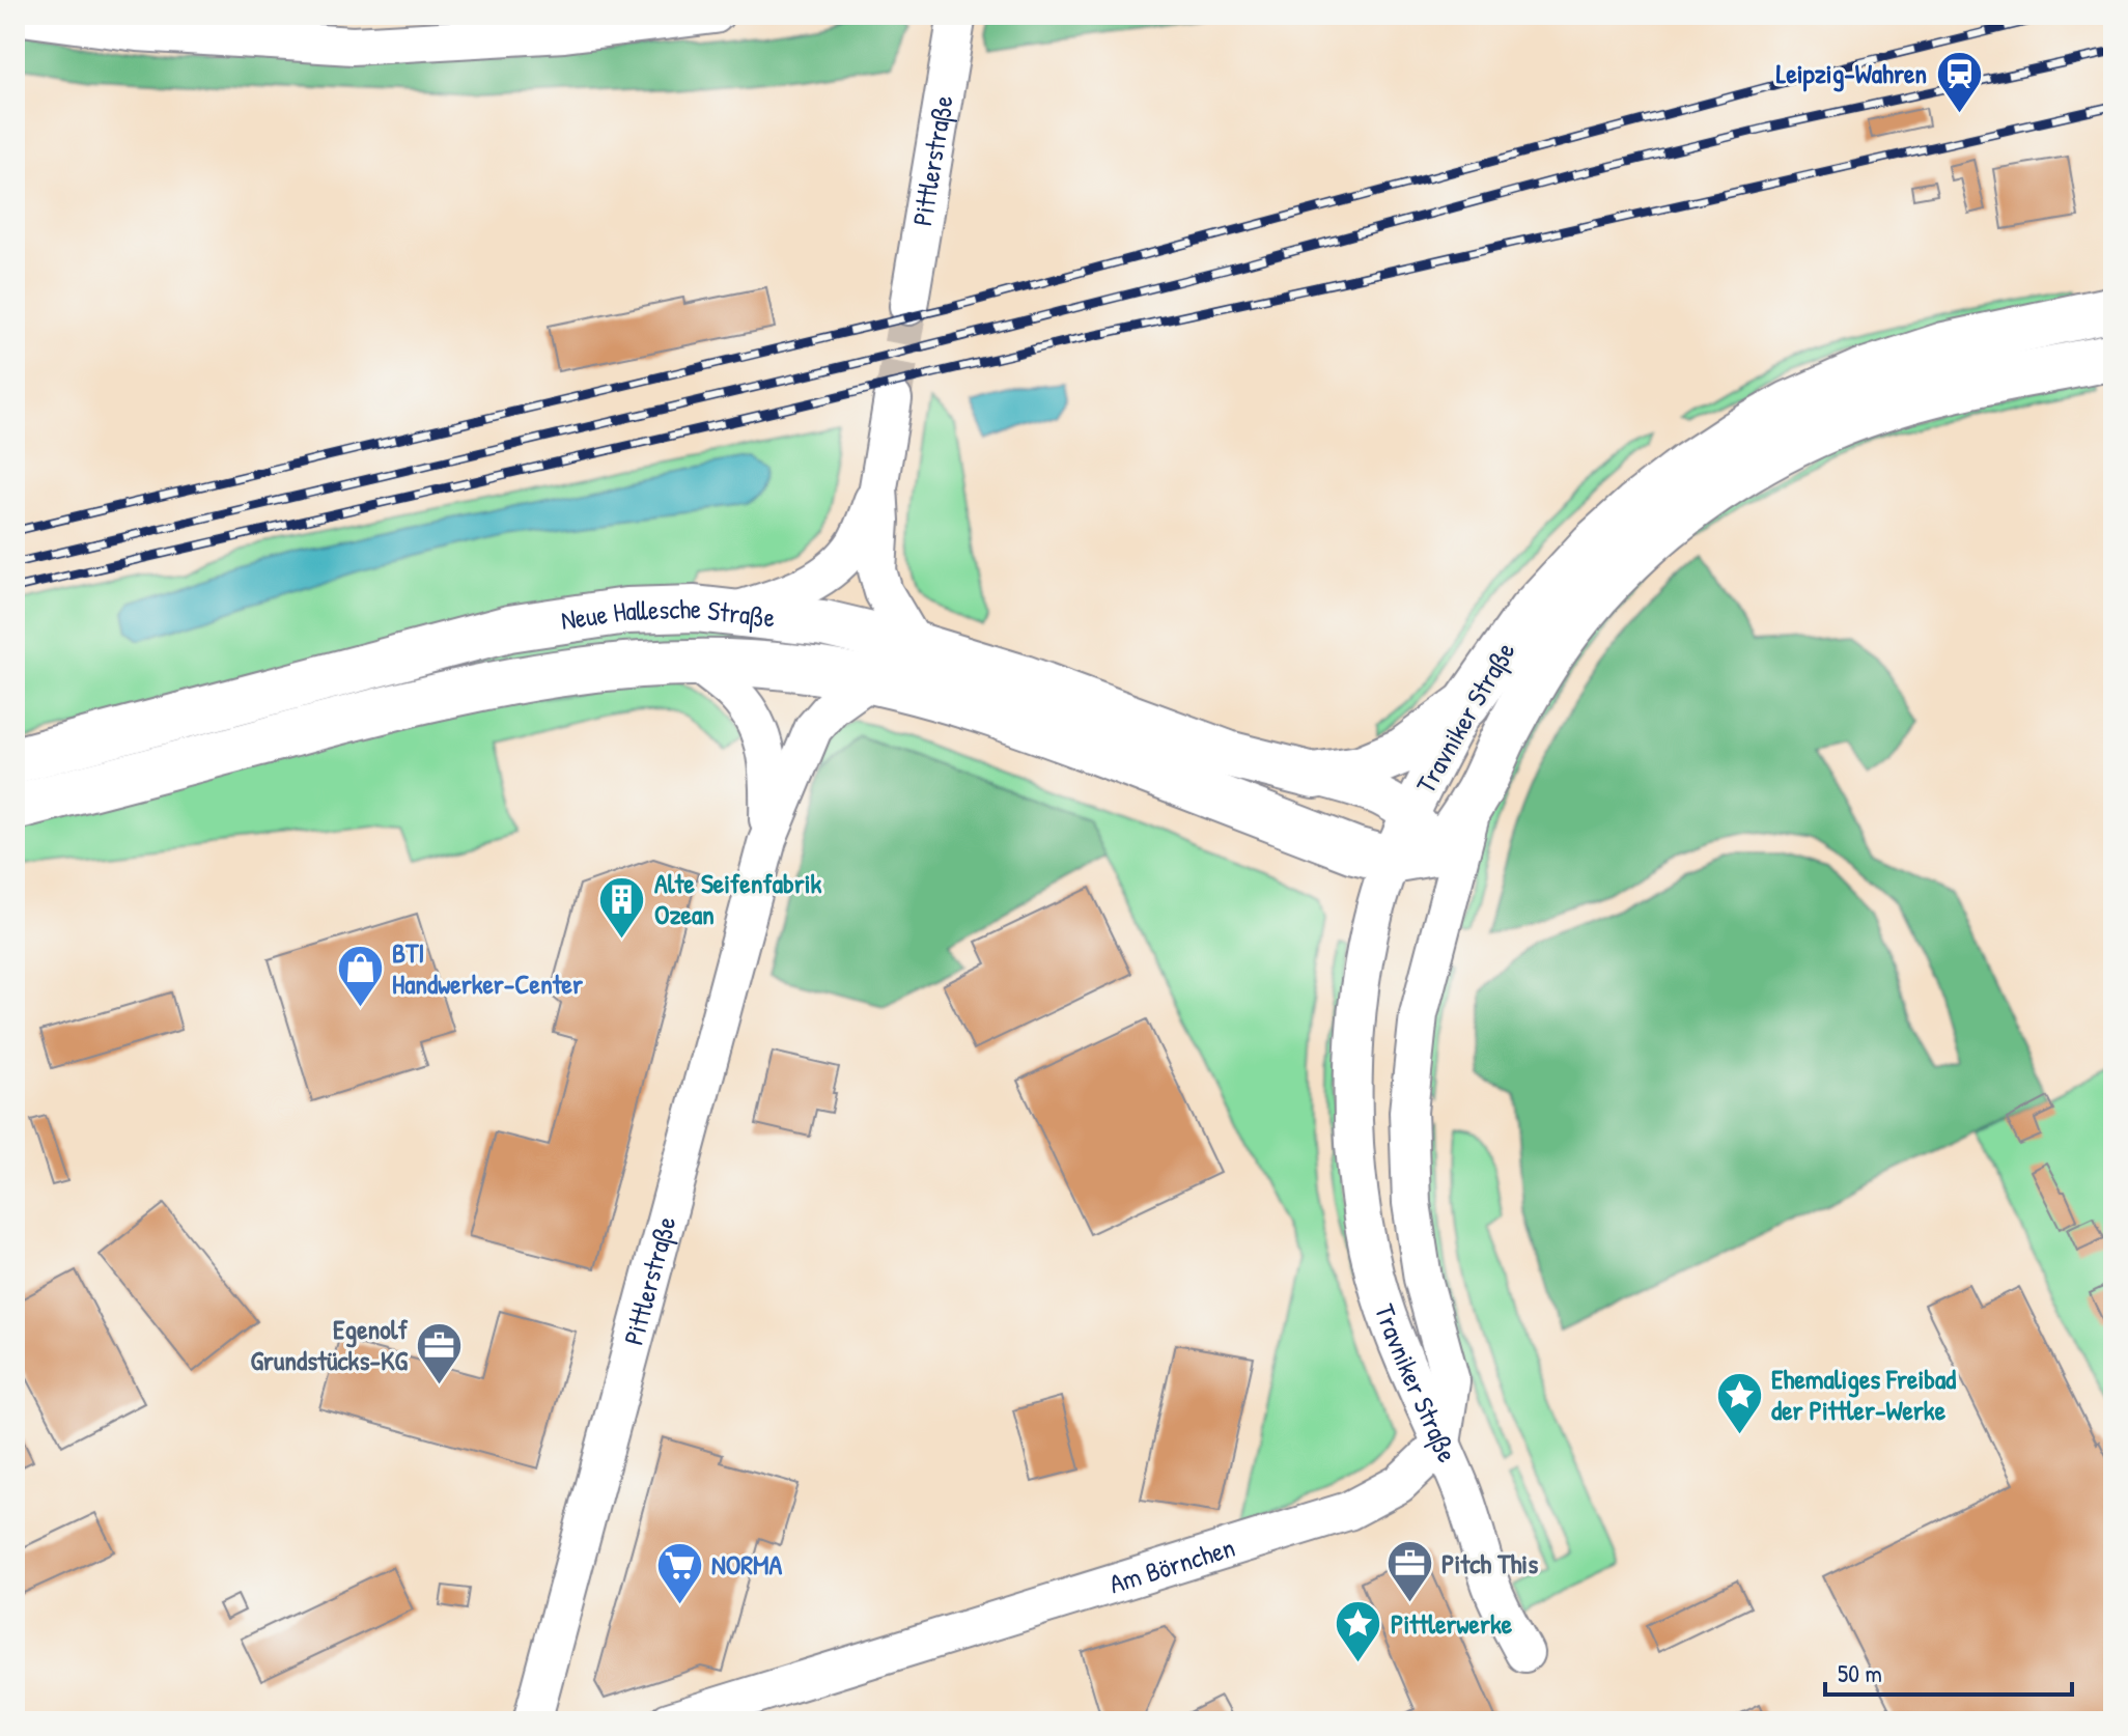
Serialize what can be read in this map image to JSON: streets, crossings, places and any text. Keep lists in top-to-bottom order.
{
  "streets": {
    "main road": ["Neue Hallesche Straße", "Travniker Straße"],
    "street": ["Pittlerstraße", "Am Börnchen"]
  },
  "crossings": [
    ["Pittlerstraße", "Neue Hallesche Straße"],
    ["Neue Hallesche Straße", "Travniker Straße"],
    ["Travniker Straße", "Am Börnchen"]
  ],
  "places": {
    "station": ["Leipzig-Wahren"],
    "building": ["Alte Seifenfabrik Ozean"],
    "shop": ["BTI Handwerker-Center"],
    "office": ["Egenolf Grundstücks-KG", "Pitch This"],
    "place": ["Ehemaliges Freibad der Pittler-Werke", "Pittlerwerke"],
    "supermarket": ["NORMA"]
  },
  "scale_bar": "50 m"
}
